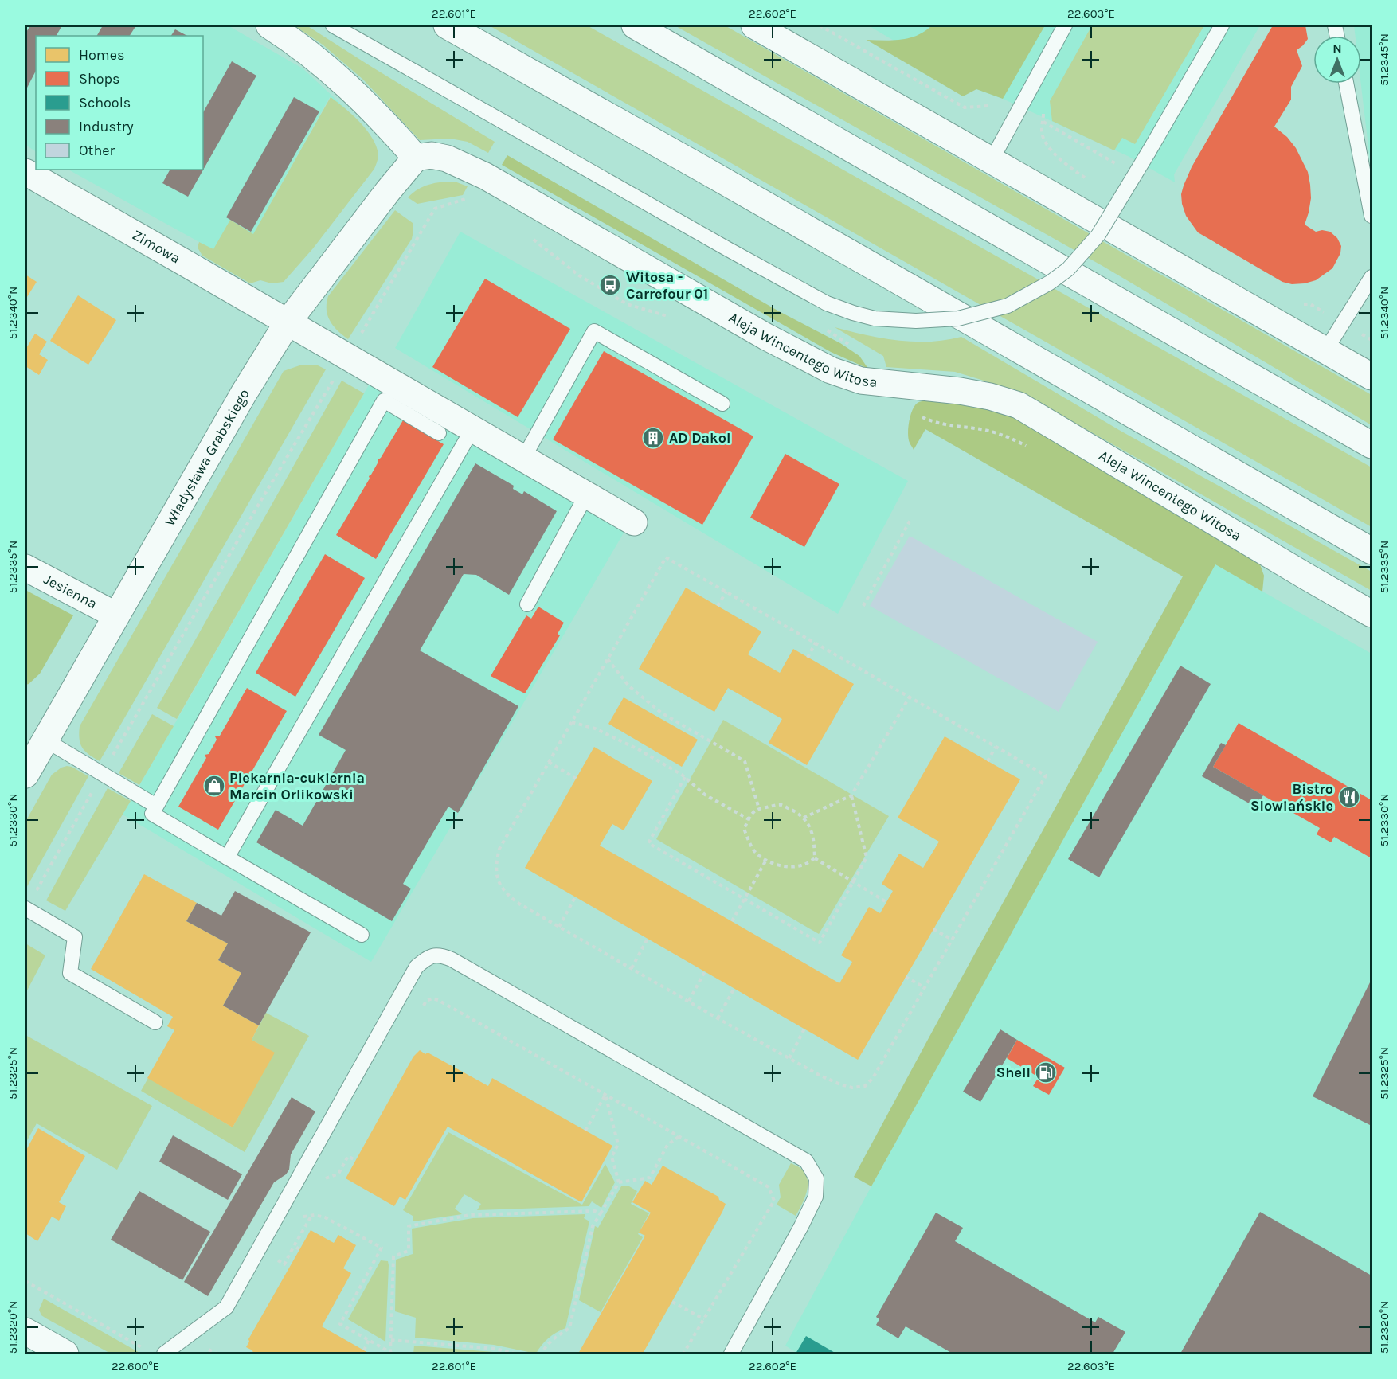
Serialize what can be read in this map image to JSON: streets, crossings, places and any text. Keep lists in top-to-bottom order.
{
  "streets": {
    "street": [
      "Zimowa",
      "Aleja Wincentego Witosa",
      "Władysława Grabskiego",
      "Jesienna"
    ]
  },
  "crossings": [
    ["Zimowa", "Władysława Grabskiego"],
    ["Aleja Wincentego Witosa", "Władysława Grabskiego"],
    ["Władysława Grabskiego", "Jesienna"]
  ],
  "places": {
    "bus stop": ["Witosa - Carrefour 01"],
    "building": ["AD Dakol"],
    "shop": ["Piekarnia-cukiernia Marcin Orlikowski"],
    "restaurant": ["Bistro Slowiańskie"],
    "fuel station": ["Shell"]
  },
  "legend": [
    "Homes",
    "Shops",
    "Schools",
    "Industry",
    "Other"
  ],
  "north": "top",
  "coordinates": [
    "22.601°E",
    "22.602°E",
    "22.603°E",
    "51.2345°N",
    "51.2340°N",
    "51.2335°N",
    "51.2330°N",
    "51.2325°N",
    "51.2320°N",
    "22.600°E"
  ]
}
